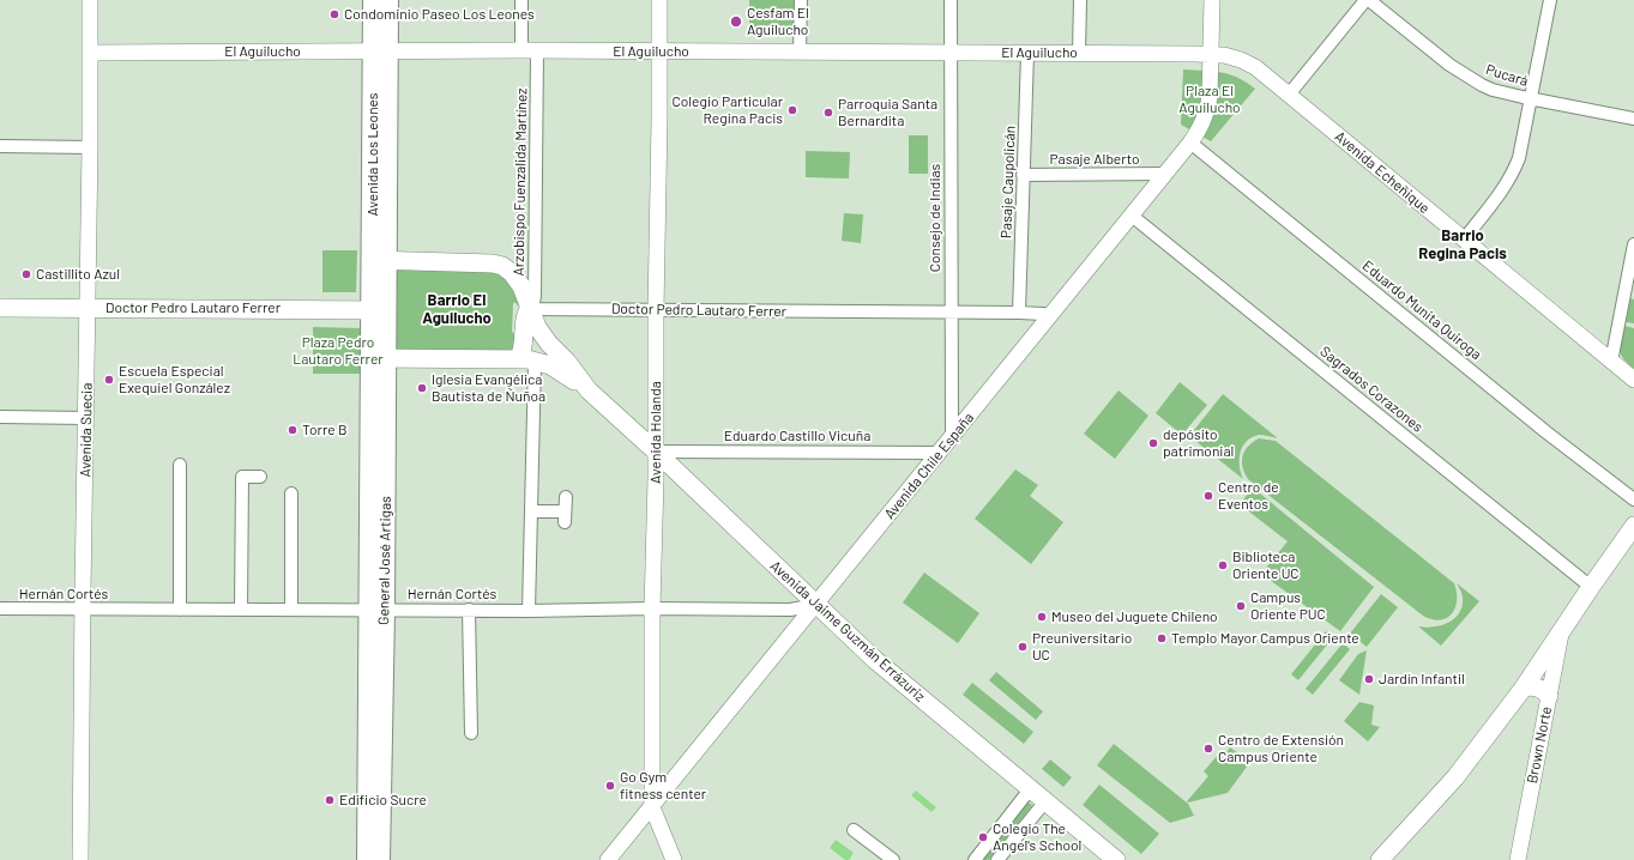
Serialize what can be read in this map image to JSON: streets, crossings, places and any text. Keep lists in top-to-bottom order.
{
  "streets": {
    "main road": [
      "Avenida Los Leones",
      "Doctor Pedro Lautaro Ferrer",
      "General José Artigas",
      "Avenida Jaime Guzmán Errázuriz"
    ],
    "street": [
      "El Aguilucho",
      "Pucará",
      "Pasaje Alberto",
      "Avenida Echeñique",
      "Arzobispo Fuenzalida Martínez",
      "Pasaje Caupolicán",
      "Consejo de Indias",
      "Eduardo Munita Quiroga",
      "Sagrados Corazones",
      "Avenida Suecia",
      "Avenida Holanda",
      "Eduardo Castillo Vicuña",
      "Avenida Chile España",
      "Hernán Cortés",
      "Brown Norte"
    ]
  },
  "crossings": [
    ["El Aguilucho", "Avenida Los Leones"],
    ["El Aguilucho", "Avenida Echeñique"],
    ["El Aguilucho", "Arzobispo Fuenzalida Martínez"],
    ["El Aguilucho", "Pasaje Caupolicán"],
    ["El Aguilucho", "Consejo de Indias"],
    ["El Aguilucho", "Avenida Suecia"],
    ["El Aguilucho", "Avenida Holanda"],
    ["El Aguilucho", "Avenida Chile España"],
    ["Avenida Los Leones", "General José Artigas"],
    ["Pasaje Alberto", "Pasaje Caupolicán"],
    ["Pasaje Alberto", "Avenida Chile España"],
    ["Avenida Echeñique", "Avenida Chile España"],
    ["Arzobispo Fuenzalida Martínez", "Doctor Pedro Lautaro Ferrer"],
    ["Arzobispo Fuenzalida Martínez", "Avenida Jaime Guzmán Errázuriz"],
    ["Pasaje Caupolicán", "Doctor Pedro Lautaro Ferrer"],
    ["Consejo de Indias", "Doctor Pedro Lautaro Ferrer"],
    ["Consejo de Indias", "Avenida Chile España"],
    ["Doctor Pedro Lautaro Ferrer", "Avenida Suecia"],
    ["Doctor Pedro Lautaro Ferrer", "Avenida Holanda"],
    ["Doctor Pedro Lautaro Ferrer", "Avenida Chile España"],
    ["Doctor Pedro Lautaro Ferrer", "General José Artigas"],
    ["Doctor Pedro Lautaro Ferrer", "Avenida Jaime Guzmán Errázuriz"],
    ["Eduardo Munita Quiroga", "Avenida Chile España"],
    ["Sagrados Corazones", "Avenida Chile España"],
    ["Avenida Suecia", "Hernán Cortés"],
    ["Avenida Holanda", "Eduardo Castillo Vicuña"],
    ["Avenida Holanda", "Avenida Chile España"],
    ["Avenida Holanda", "Hernán Cortés"],
    ["Avenida Holanda", "Avenida Jaime Guzmán Errázuriz"],
    ["Eduardo Castillo Vicuña", "Avenida Chile España"],
    ["Eduardo Castillo Vicuña", "Avenida Jaime Guzmán Errázuriz"],
    ["Avenida Chile España", "Hernán Cortés"],
    ["Avenida Chile España", "Avenida Jaime Guzmán Errázuriz"],
    ["General José Artigas", "Hernán Cortés"],
    ["Hernán Cortés", "Avenida Jaime Guzmán Errázuriz"]
  ],
  "districts": ["Barrio Regina Pacis", "Barrio El Aguilucho"],
  "parks": ["Plaza El Aguilucho", "Plaza Pedro Lautaro Ferrer"],
  "places": [
    "Condominio Paseo Los Leones",
    "Cesfam El Aguilucho",
    "Colegio Particular Regina Pacis",
    "Parroquia Santa Bernardita",
    "Castillito Azul",
    "Escuela Especial Exequiel González",
    "Iglesia Evangélica Bautista de Ñuñoa",
    "Torre B",
    "depósito patrimonial",
    "Centro de Eventos",
    "Biblioteca Oriente UC",
    "Campus Oriente PUC",
    "Museo del Juguete Chileno",
    "Templo Mayor Campus Oriente",
    "Preuniversitario UC",
    "Jardín Infantil",
    "Centro de Extensión Campus Oriente",
    "Go Gym fitness center",
    "Edificio Sucre",
    "Colegio The Angel's School"
  ]
}
